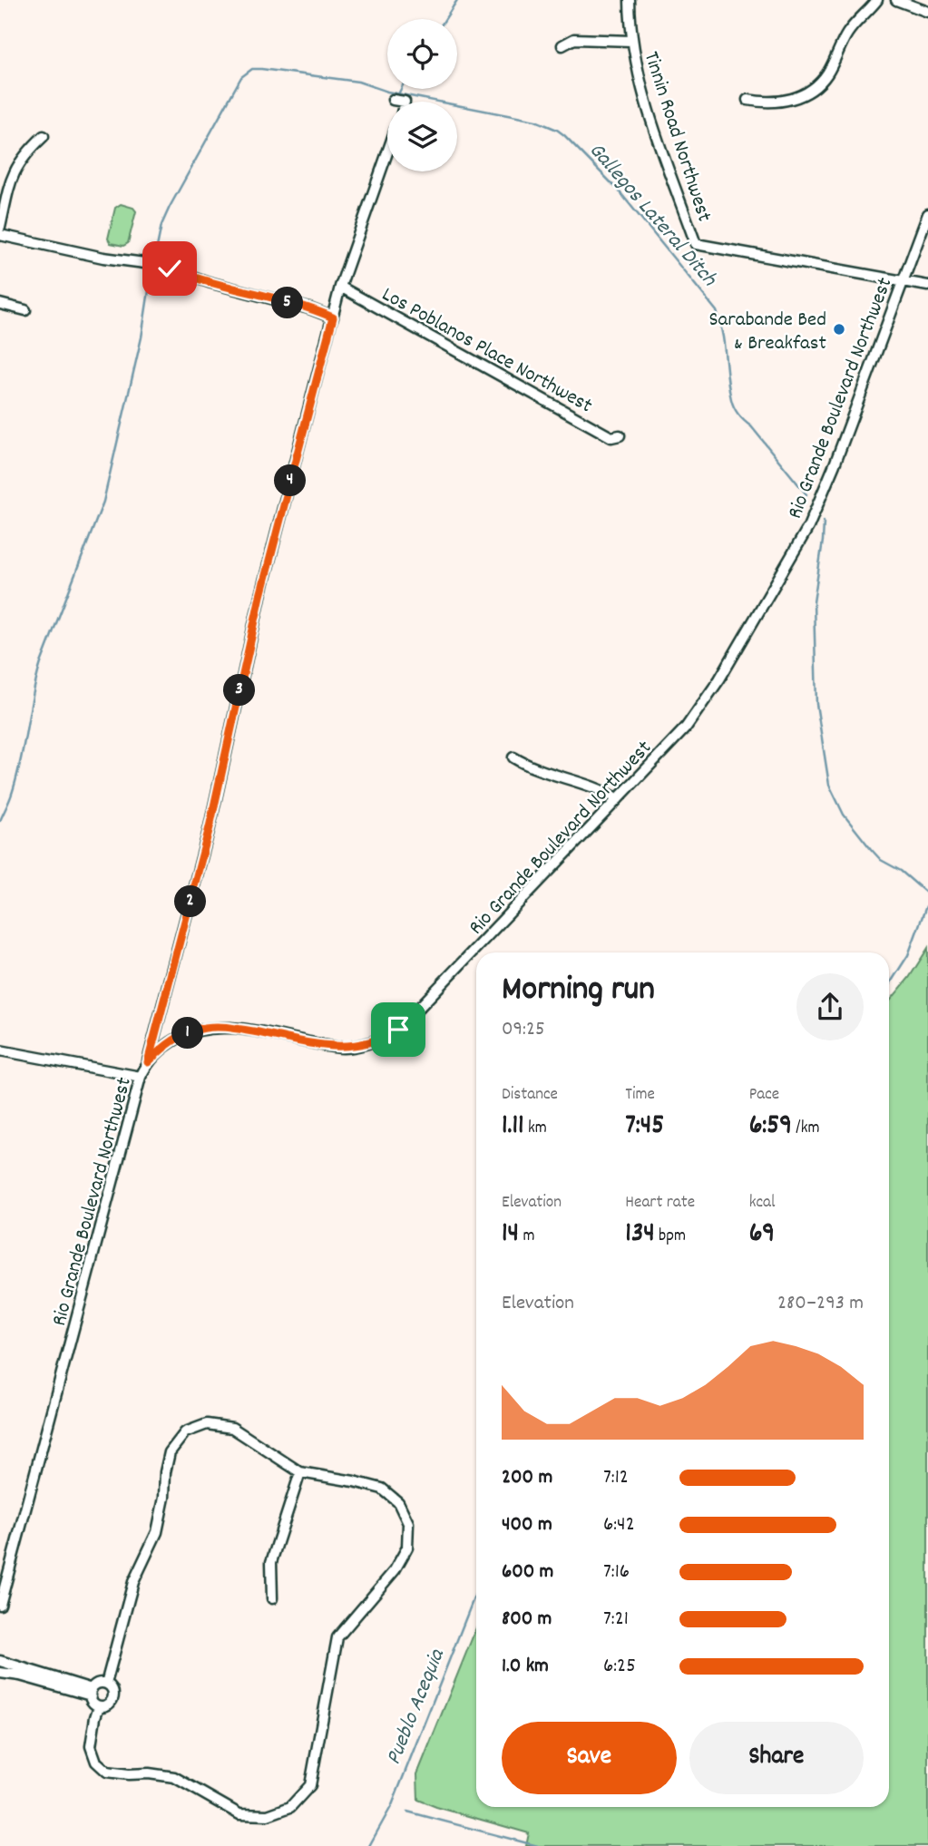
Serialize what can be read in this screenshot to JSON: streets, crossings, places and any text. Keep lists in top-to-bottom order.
{
  "streets": {
    "street": ["Tinnin Road Northwest", "Los Poblanos Place Northwest", "Rio Grande Boulevard Northwest"]
  },
  "crossings": [
    ["Tinnin Road Northwest", "Rio Grande Boulevard Northwest"]
  ],
  "water": ["Gallegos Lateral Ditch", "Pueblo Acequia"],
  "places": ["Sarabande Bed & Breakfast"],
  "page": {
    "pins": [
      "5",
      "4",
      "3",
      "2",
      "1"
    ],
    "heading": ["Morning run", "09:25"],
    "stats": [
      ["Distance", "1.11 km"],
      ["Time", "7:45"],
      ["Pace", "6:59 /km"],
      ["Elevation", "14 m"],
      ["Heart rate", "134 bpm"],
      ["kcal", "69"]
    ],
    "chart": ["Elevation", "280–293 m"],
    "list": [
      {
        "name": "200 m",
        "note": "7:12"
      },
      {
        "name": "400 m",
        "note": "6:42"
      },
      {
        "name": "600 m",
        "note": "7:16"
      },
      {
        "name": "800 m",
        "note": "7:21"
      },
      {
        "name": "1.0 km",
        "note": "6:25"
      }
    ],
    "buttons": ["Save", "Share"]
  }
}
